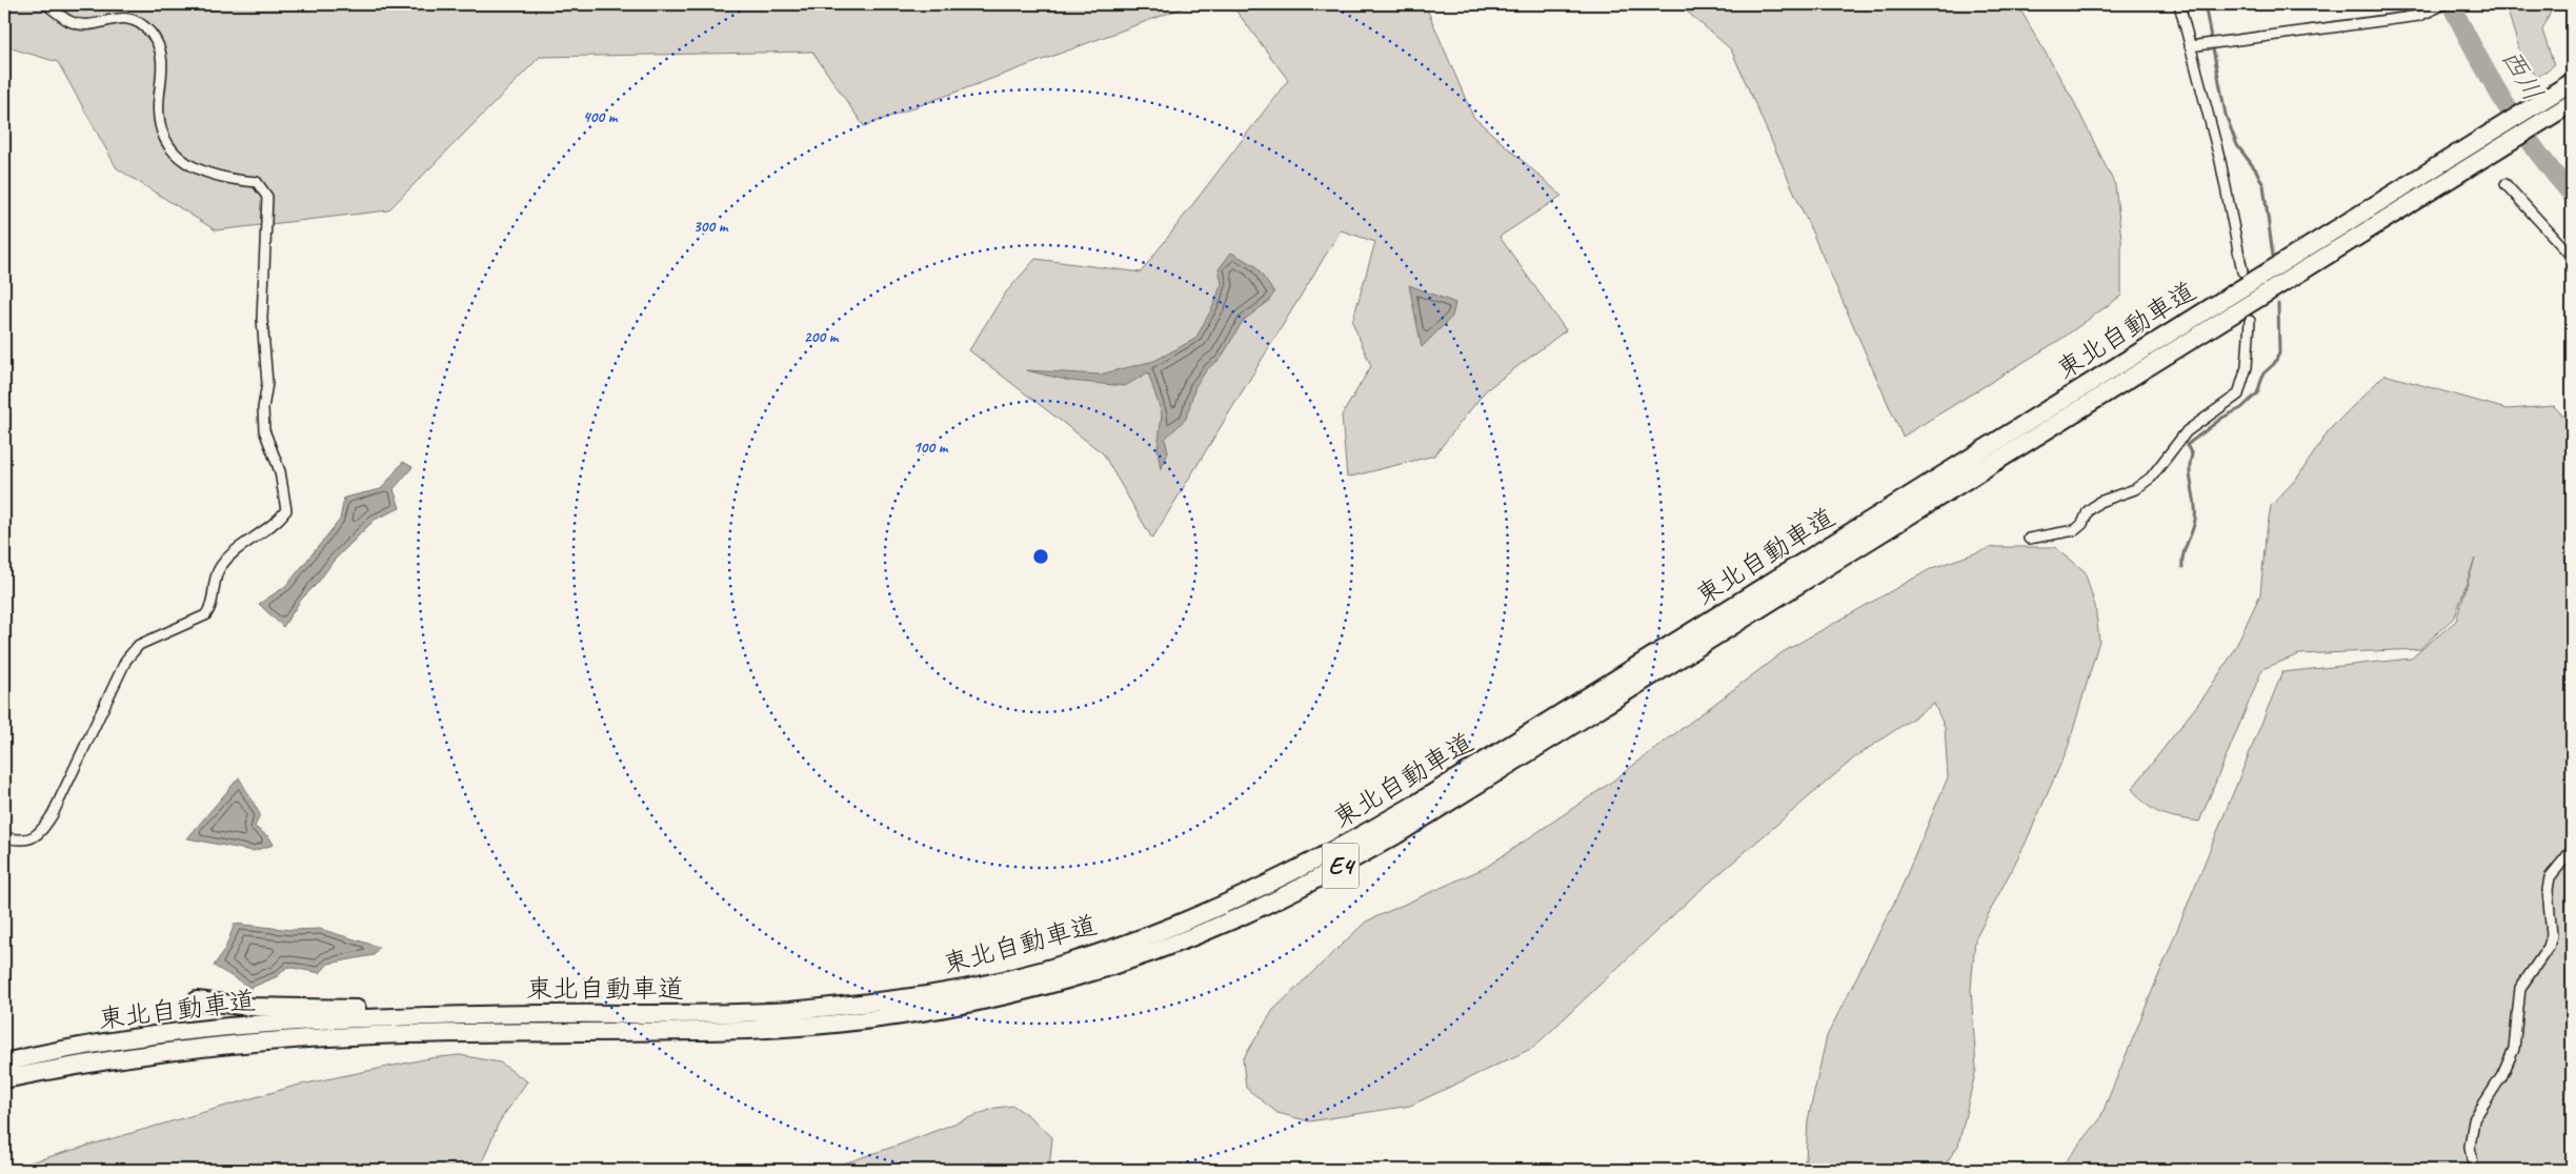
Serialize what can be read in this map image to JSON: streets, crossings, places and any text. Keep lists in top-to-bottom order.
{
  "streets": {
    "highway": ["東北自動車道", "E4"]
  },
  "water": ["西川"],
  "rings": [
    "400 m",
    "300 m",
    "200 m",
    "100 m"
  ]
}
